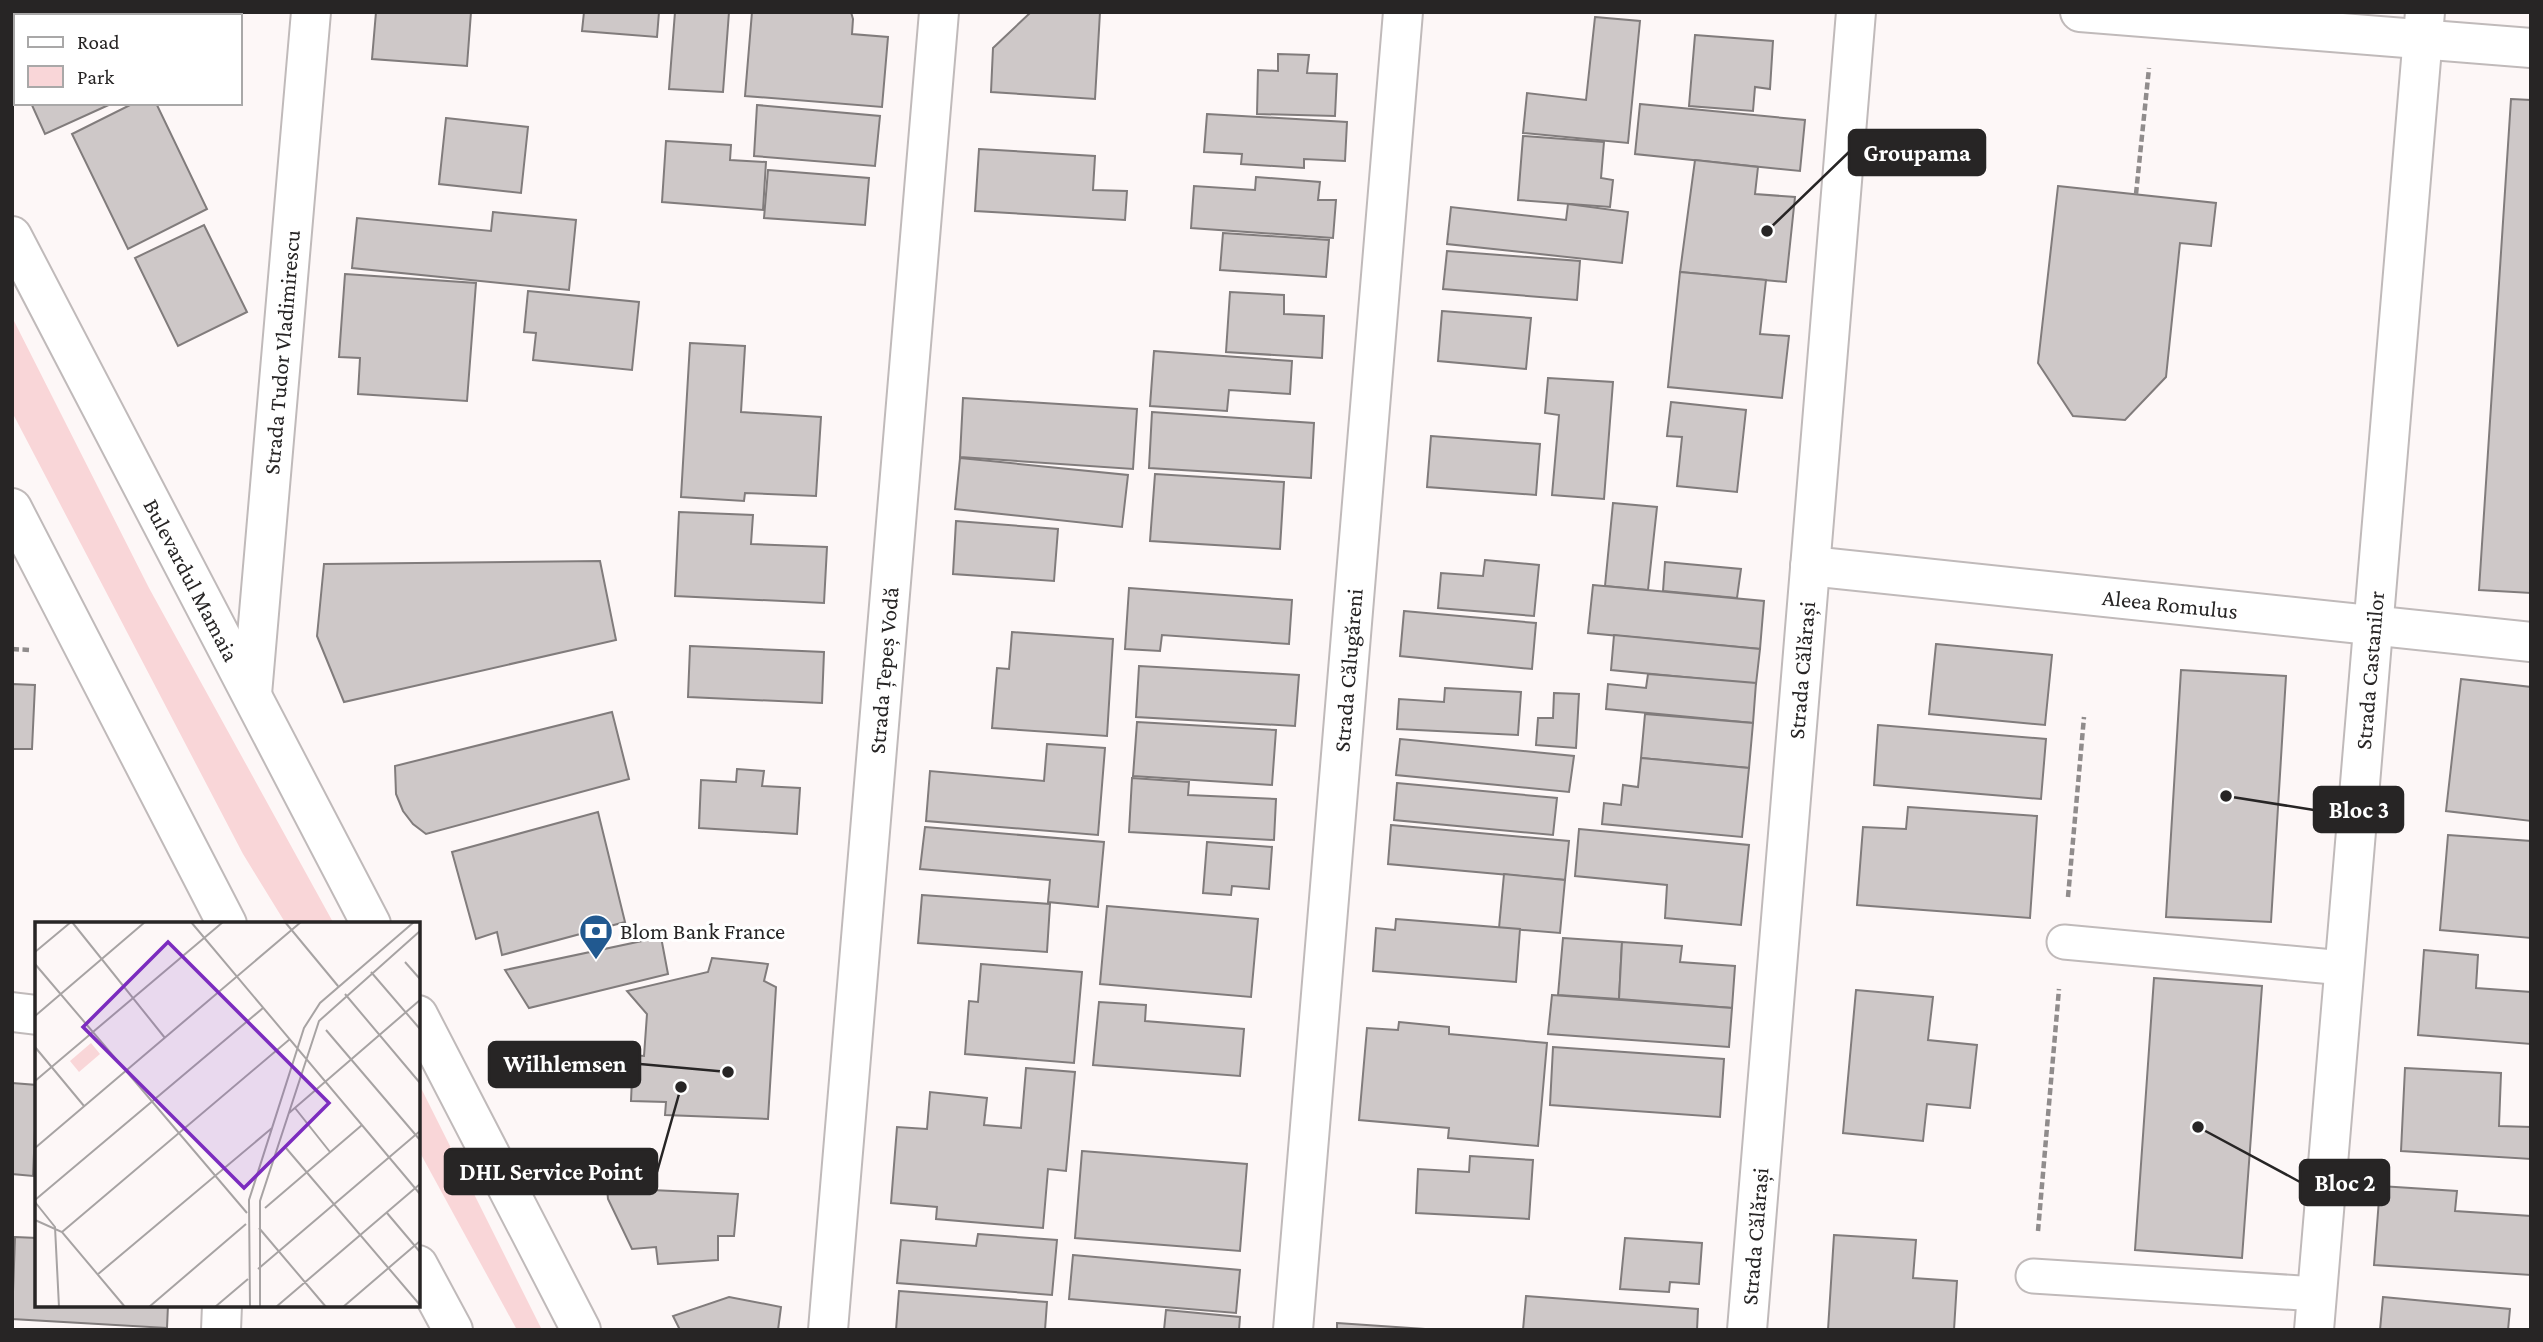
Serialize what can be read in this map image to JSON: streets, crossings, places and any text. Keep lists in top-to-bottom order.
{
  "streets": {
    "street": [
      "Strada Tudor Vladimirescu",
      "Bulevardul Mamaia",
      "Aleea Romulus",
      "Strada Țepeș Vodă",
      "Strada Călugăreni",
      "Strada Călărași",
      "Strada Castanilor"
    ]
  },
  "crossings": [
    ["Strada Tudor Vladimirescu", "Bulevardul Mamaia"],
    ["Aleea Romulus", "Strada Călărași"],
    ["Aleea Romulus", "Strada Castanilor"]
  ],
  "places": {
    "other": [
      "Groupama",
      "Bloc 3",
      "Wilhlemsen",
      "DHL Service Point",
      "Bloc 2"
    ],
    "bank": ["Blom Bank France"]
  },
  "legend": ["Road", "Park"]
}
